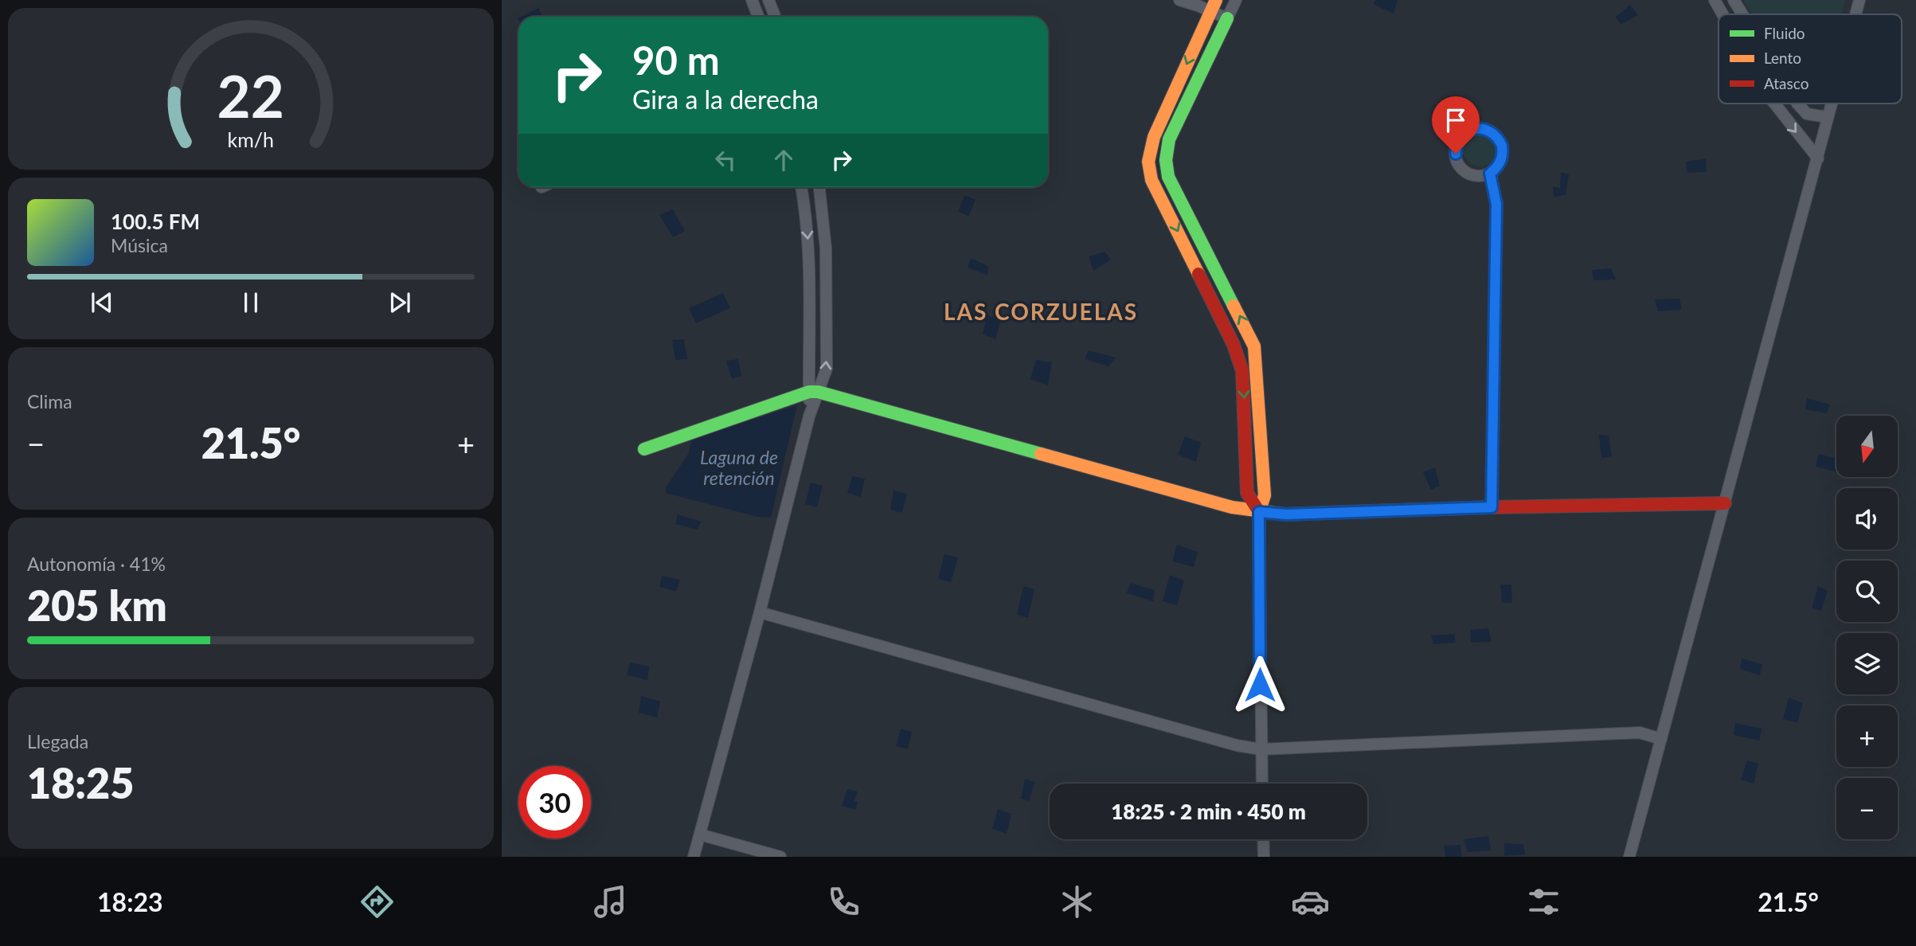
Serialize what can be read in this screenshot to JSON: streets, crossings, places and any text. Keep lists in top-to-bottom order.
{
  "districts": ["LAS CORZUELAS"],
  "water": ["Laguna de retención"],
  "legend": ["Fluido", "Lento", "Atasco"],
  "north": "bottom",
  "page": {
    "turn": ["90 m", "Gira a la derecha"],
    "song": ["100.5 FM", "Música"],
    "tile": [
      "Clima",
      ["Autonomía · 41%", "205 km"],
      ["Llegada", "18:25"]
    ],
    "map_buttons": ["+", "−"],
    "heat": ["−", "21.5°", "+"],
    "limit": "30",
    "trip": "18:25 · 2 min · 450 m",
    "tabs": ["18:23", "21.5°"],
    "gauge": ["22", "km/h"]
  }
}
